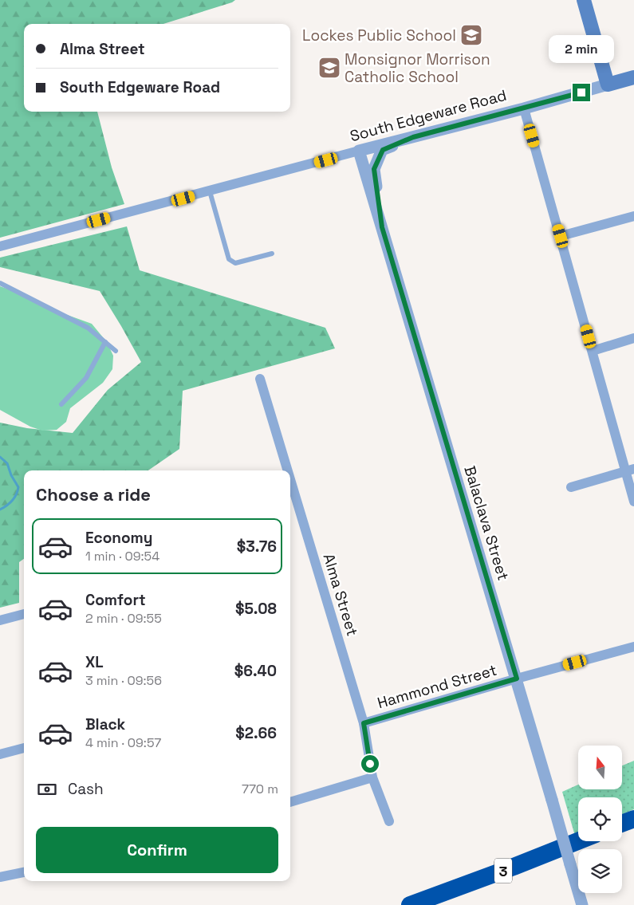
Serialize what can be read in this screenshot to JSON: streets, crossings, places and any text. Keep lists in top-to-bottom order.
{
  "streets": {
    "highway": ["3"],
    "main road": ["South Edgeware Road"],
    "street": ["Balaclava Street", "Alma Street", "Hammond Street"]
  },
  "crossings": [
    ["South Edgeware Road", "Balaclava Street"],
    ["Balaclava Street", "Hammond Street"],
    ["Alma Street", "Hammond Street"]
  ],
  "places": {
    "school or university": ["Lockes Public School", "Monsignor Morrison Catholic School"]
  },
  "north": "top",
  "page": {
    "banner": ["Alma Street", "South Edgeware Road"],
    "bubble": "2 min",
    "heading": "Choose a ride",
    "list": [
      {
        "name": "Economy",
        "note": "1 min · 09:54",
        "value": "$3.76"
      },
      {
        "name": "Comfort",
        "note": "2 min · 09:55",
        "value": "$5.08"
      },
      {
        "name": "XL",
        "note": "3 min · 09:56",
        "value": "$6.40"
      },
      {
        "name": "Black",
        "note": "4 min · 09:57",
        "value": "$2.66"
      }
    ],
    "pay": ["Cash", "770 m"],
    "buttons": "Confirm"
  }
}
